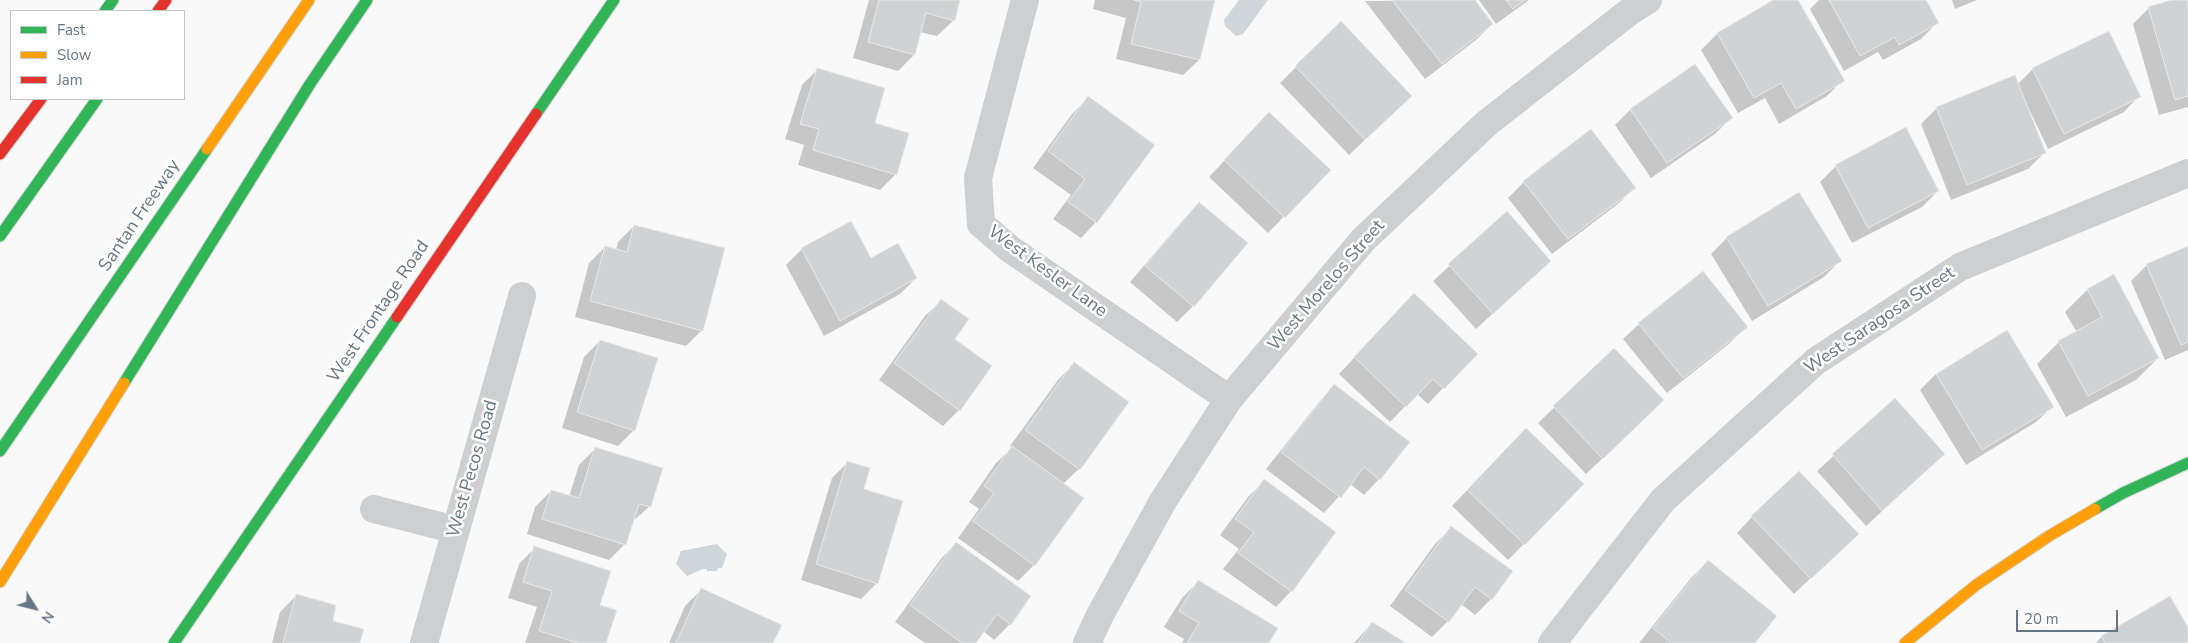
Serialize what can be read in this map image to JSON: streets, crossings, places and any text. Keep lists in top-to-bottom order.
{
  "streets": {
    "main road": ["Santan Freeway", "West Frontage Road"],
    "street": [
      "West Kesler Lane",
      "West Morelos Street",
      "West Saragosa Street",
      "West Pecos Road"
    ]
  },
  "crossings": [
    ["West Kesler Lane", "West Morelos Street"]
  ],
  "legend": ["Fast", "Slow", "Jam"],
  "scale_bar": "20 m",
  "north": "bottom right"
}
